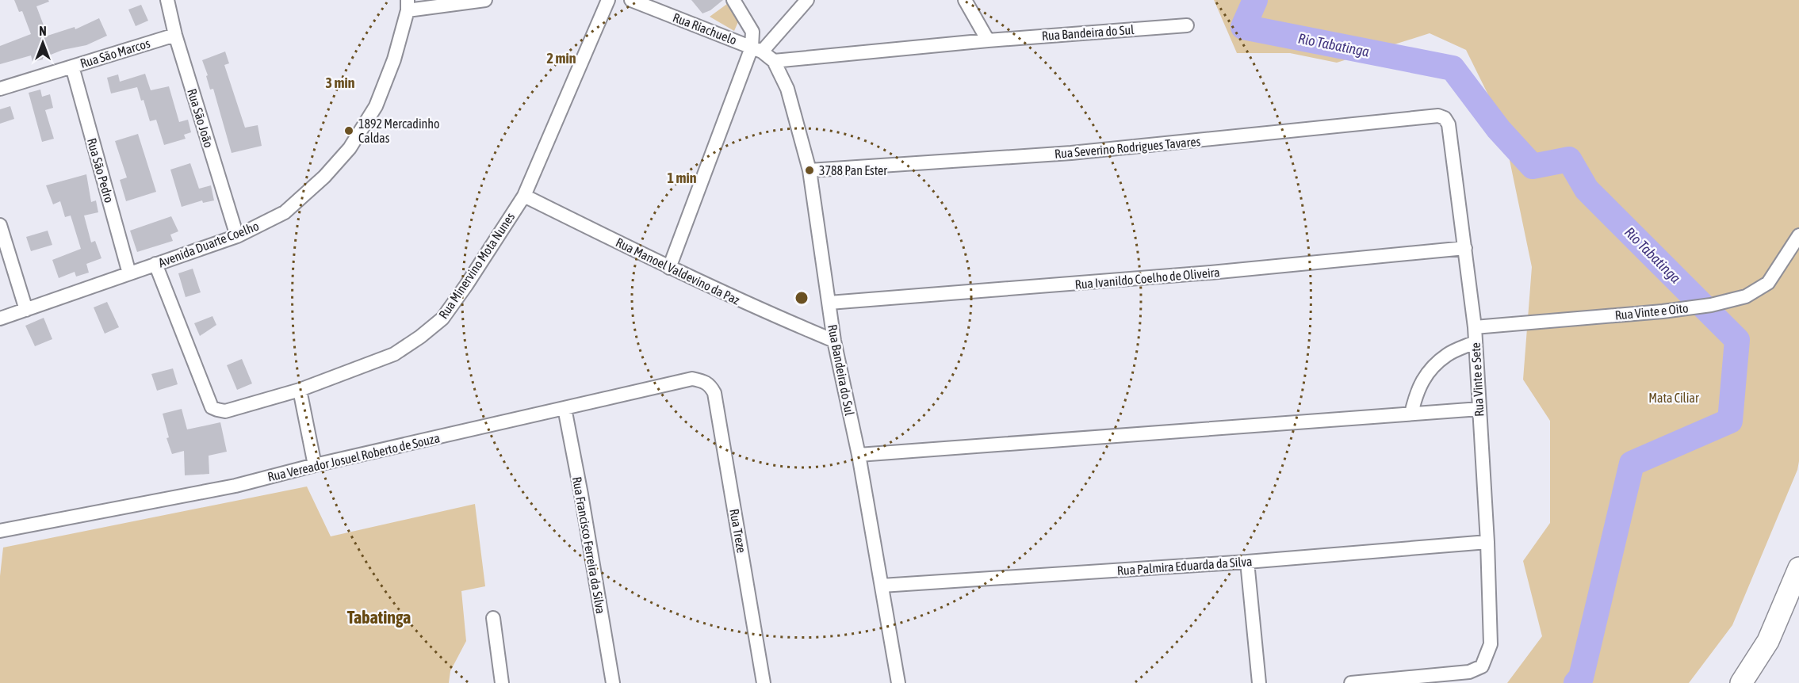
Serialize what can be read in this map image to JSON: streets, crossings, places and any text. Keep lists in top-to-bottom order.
{
  "streets": {
    "street": [
      "Rua Riachuelo",
      "Rua Bandeira do Sul",
      "Rua São Marcos",
      "Rua São João",
      "Rua Severino Rodrigues Tavares",
      "Rua São Pedro",
      "Avenida Duarte Coelho",
      "Rua Minervino Mota Nunes",
      "Rua Manoel Valdevino da Paz",
      "Rua Ivanildo Coelho de Oliveira",
      "Rua Vinte e Oito",
      "Rua Vinte e Sete",
      "Rua Vereador Josuel Roberto de Souza",
      "Rua Treze",
      "Rua Francisco Ferreira da Silva",
      "Rua Palmira Eduarda da Silva"
    ]
  },
  "crossings": [
    ["Rua Riachuelo", "Rua Bandeira do Sul"],
    ["Rua Bandeira do Sul", "Rua Severino Rodrigues Tavares"],
    ["Rua Bandeira do Sul", "Rua Manoel Valdevino da Paz"],
    ["Rua Bandeira do Sul", "Rua Ivanildo Coelho de Oliveira"],
    ["Rua Bandeira do Sul", "Rua Palmira Eduarda da Silva"],
    ["Rua São Marcos", "Rua São João"],
    ["Rua São Marcos", "Rua São Pedro"],
    ["Rua São João", "Avenida Duarte Coelho"],
    ["Rua Severino Rodrigues Tavares", "Rua Vinte e Sete"],
    ["Rua São Pedro", "Avenida Duarte Coelho"],
    ["Avenida Duarte Coelho", "Rua Minervino Mota Nunes"],
    ["Rua Minervino Mota Nunes", "Rua Manoel Valdevino da Paz"],
    ["Rua Ivanildo Coelho de Oliveira", "Rua Vinte e Sete"],
    ["Rua Vinte e Oito", "Rua Vinte e Sete"],
    ["Rua Vinte e Sete", "Rua Palmira Eduarda da Silva"],
    ["Rua Vereador Josuel Roberto de Souza", "Rua Treze"],
    ["Rua Vereador Josuel Roberto de Souza", "Rua Francisco Ferreira da Silva"]
  ],
  "districts": ["Tabatinga"],
  "water": ["Rio Tabatinga"],
  "parks": ["Mata Ciliar"],
  "places": ["1892 Mercadinho Caldas", "3788 Pan Ester"],
  "north": "top",
  "rings": ["2 min", "3 min", "1 min"]
}
